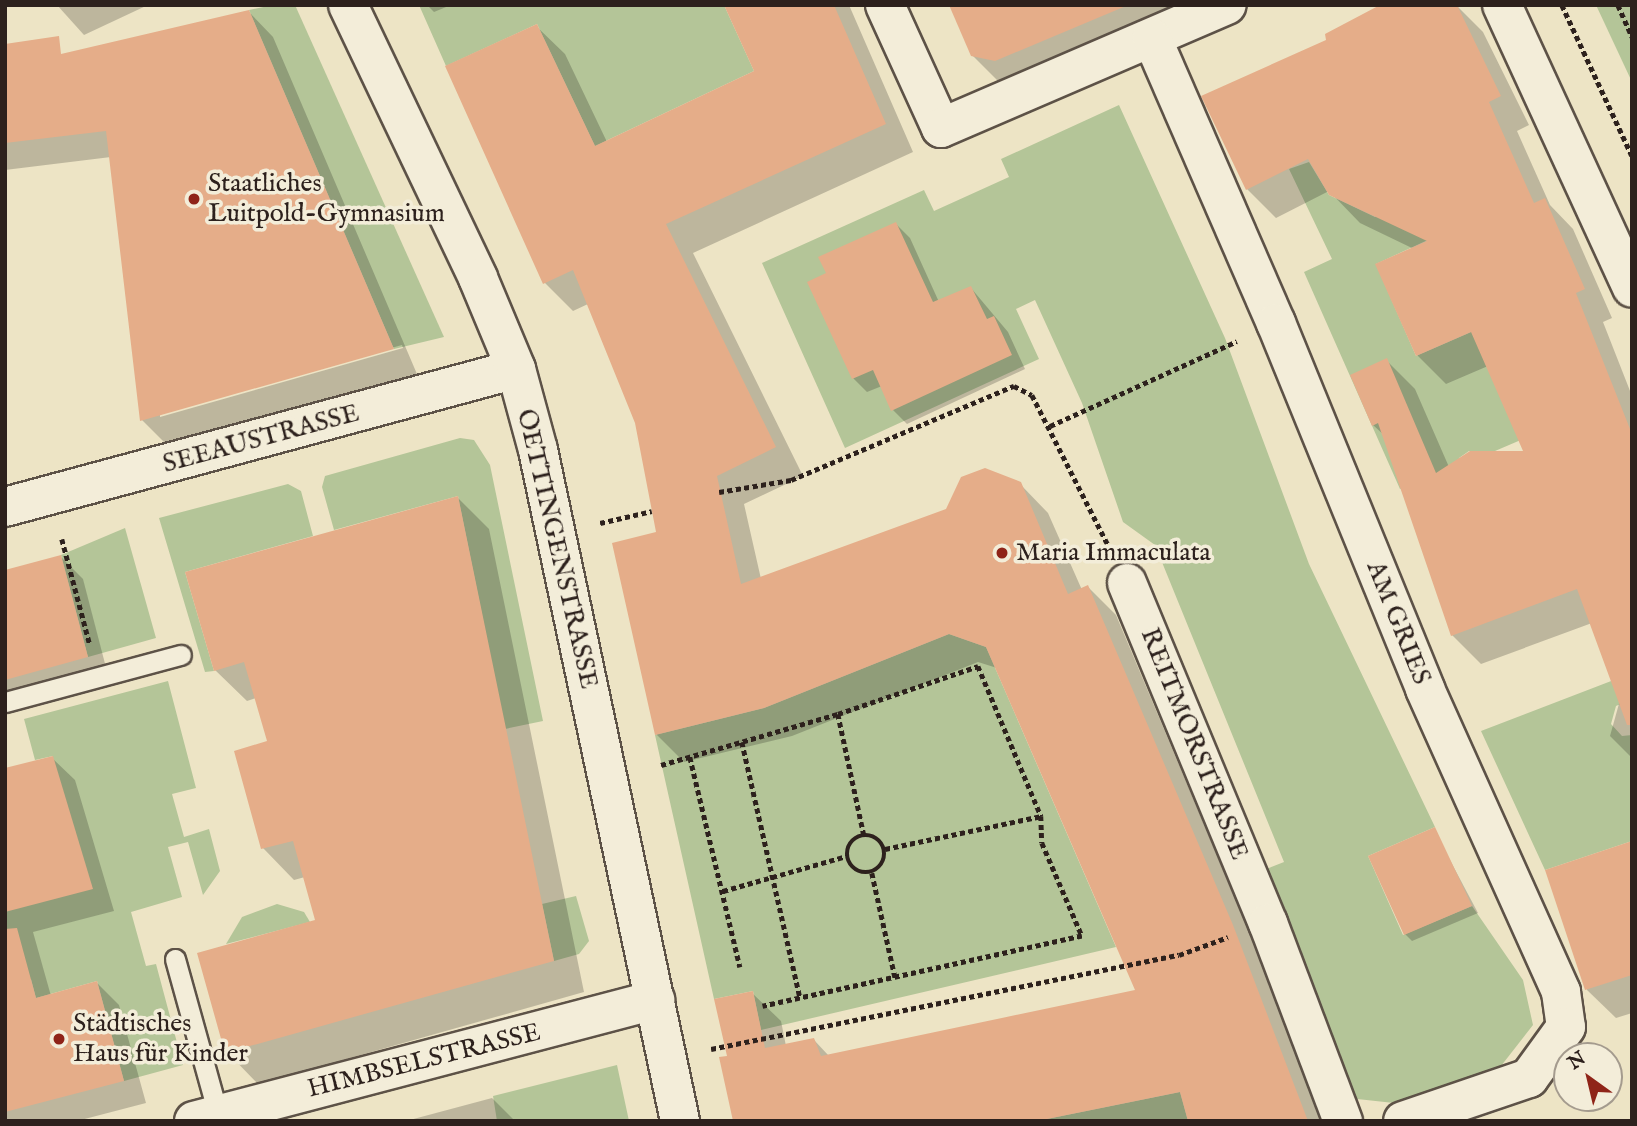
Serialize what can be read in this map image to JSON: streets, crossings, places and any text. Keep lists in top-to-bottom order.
{
  "streets": {
    "street": [
      "SEEAUSTRASSE",
      "OETTINGENSTRASSE",
      "AM GRIES",
      "REITMORSTRASSE",
      "HIMBSELSTRASSE"
    ]
  },
  "crossings": [
    ["SEEAUSTRASSE", "OETTINGENSTRASSE"],
    ["OETTINGENSTRASSE", "HIMBSELSTRASSE"]
  ],
  "places": ["Staatliches Luitpold-Gymnasium", "Maria Immaculata", "Städtisches Haus für Kinder"],
  "north": "top left"
}
